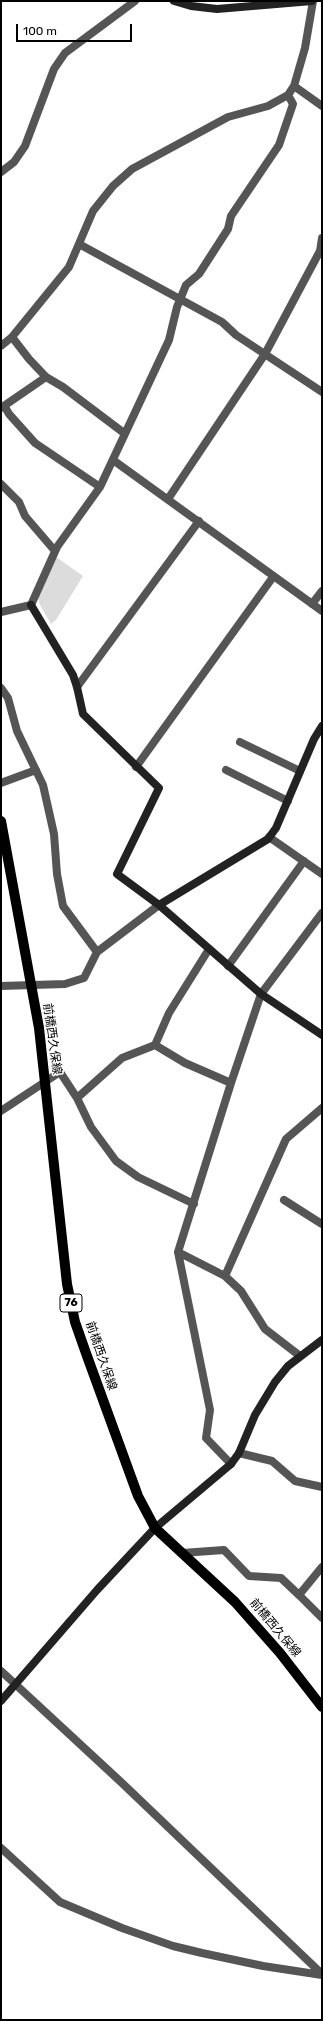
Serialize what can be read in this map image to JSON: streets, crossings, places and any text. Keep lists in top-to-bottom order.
{
  "streets": {
    "main road": ["前橋西久保線", "76"]
  },
  "scale_bar": "100 m"
}
